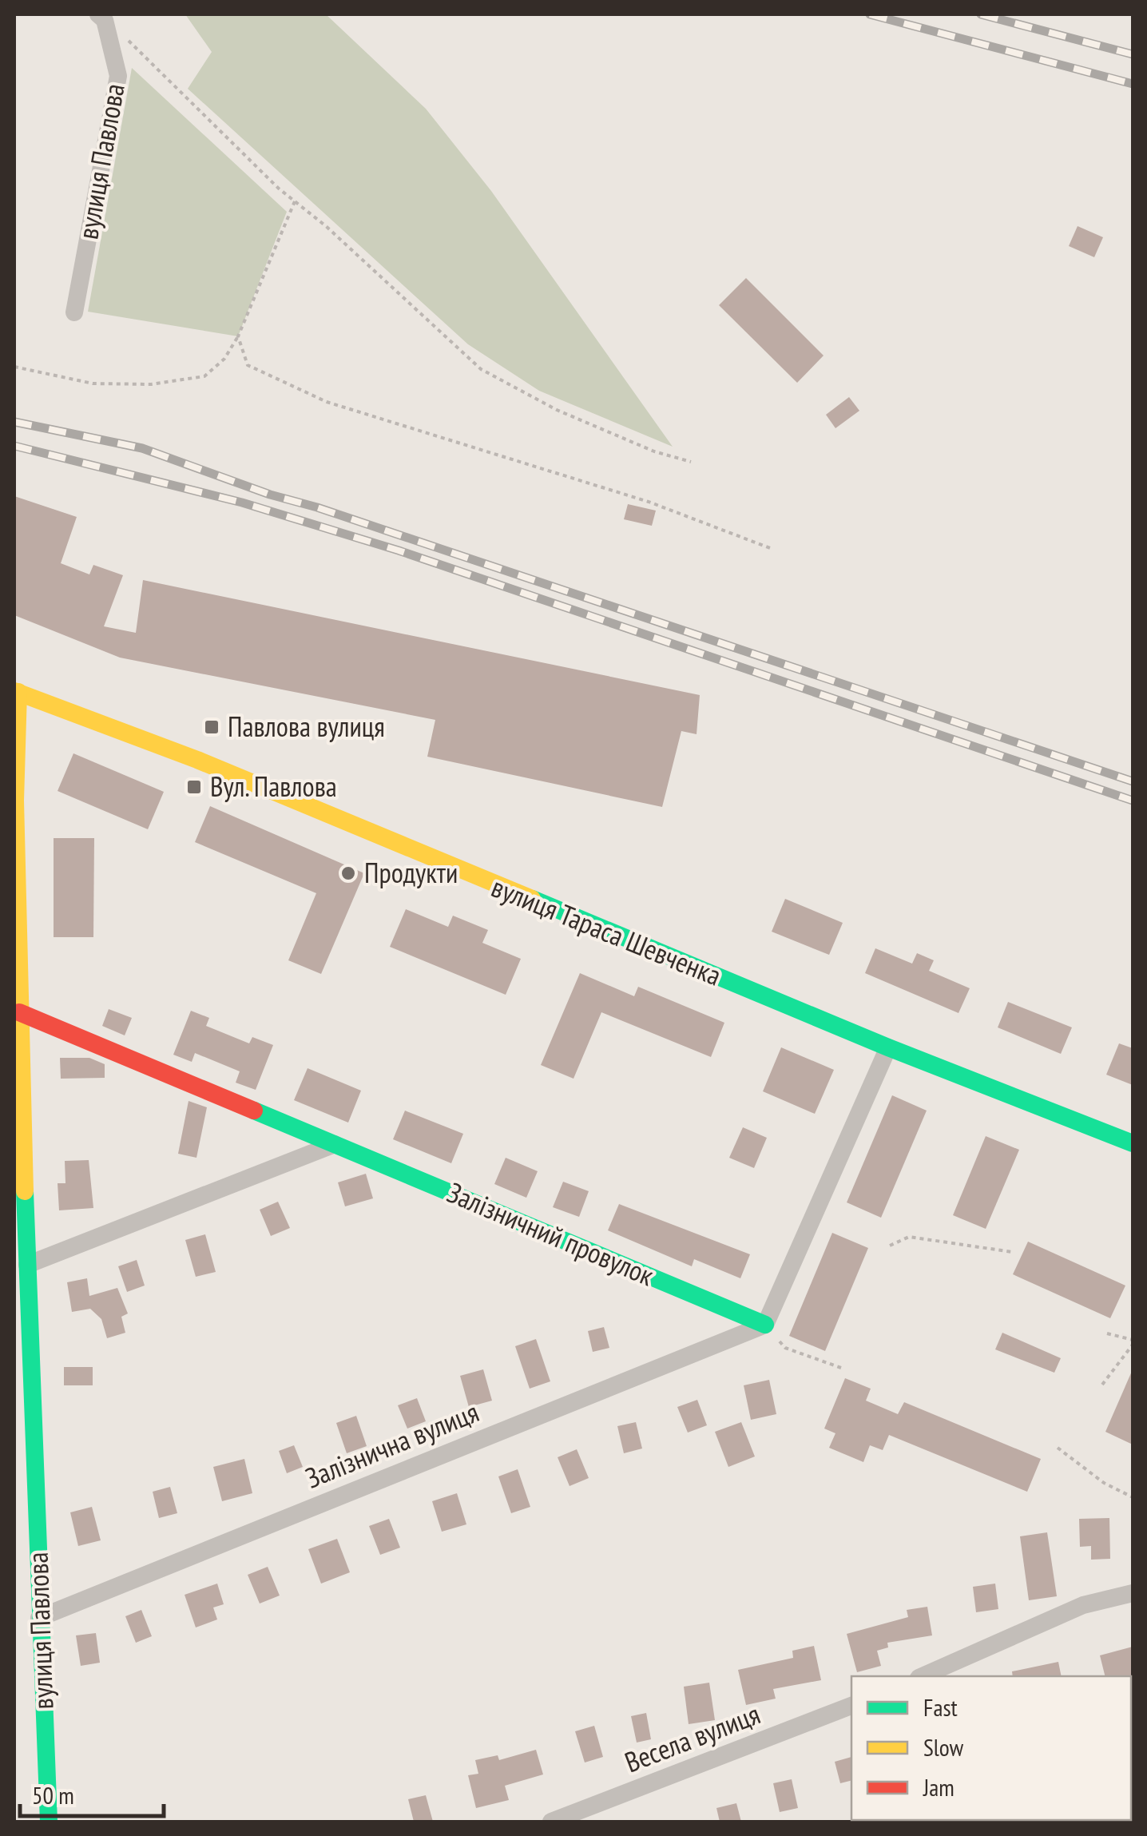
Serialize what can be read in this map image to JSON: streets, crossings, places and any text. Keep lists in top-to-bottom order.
{
  "streets": {
    "street": [
      "вулиця Павлова",
      "вулиця Тараса Шевченка",
      "Залізничний провулок",
      "Залізнична вулиця",
      "Весела вулиця"
    ]
  },
  "crossings": [
    ["вулиця Павлова", "вулиця Тараса Шевченка"],
    ["вулиця Павлова", "Залізничний провулок"],
    ["вулиця Павлова", "Залізнична вулиця"],
    ["Залізничний провулок", "Залізнична вулиця"]
  ],
  "places": {
    "transit": ["Павлова вулиця", "Вул. Павлова"],
    "other": ["Продукти"]
  },
  "legend": ["Fast", "Slow", "Jam"],
  "scale_bar": "50 m"
}
